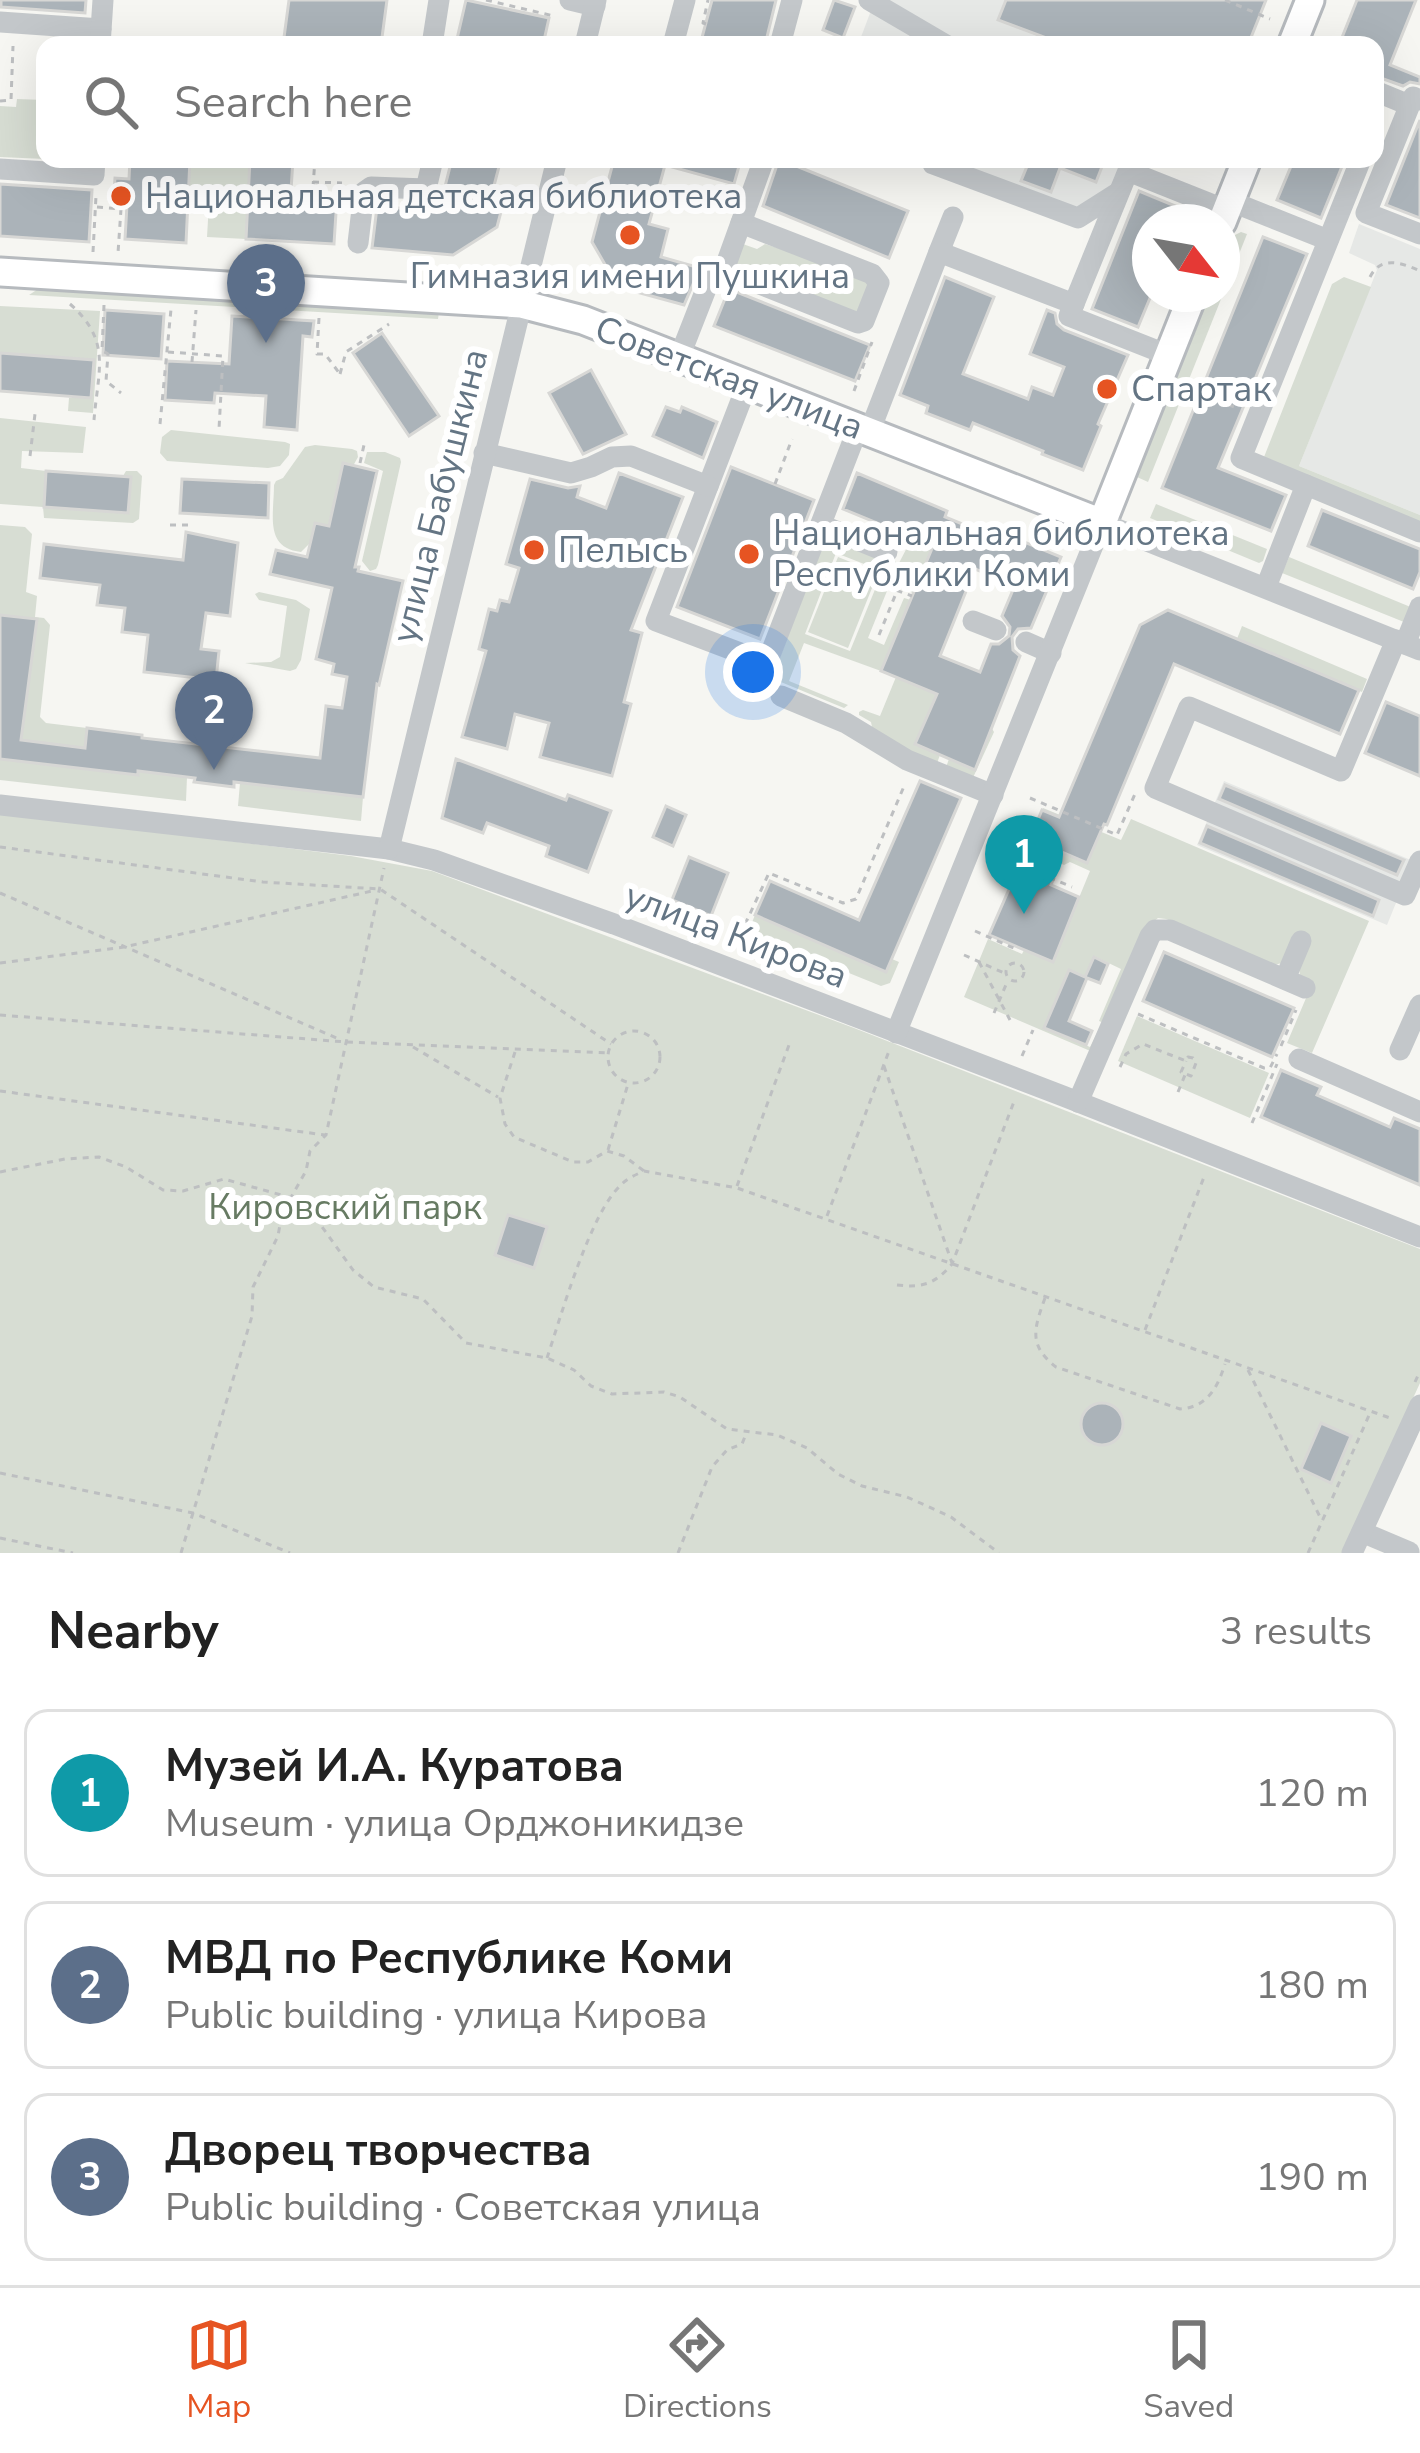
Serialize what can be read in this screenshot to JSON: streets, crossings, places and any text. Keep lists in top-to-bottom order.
{
  "streets": {
    "main road": ["Советская улица"],
    "street": ["улица Бабушкина", "улица Кирова"]
  },
  "crossings": [
    ["Советская улица", "улица Бабушкина"],
    ["улица Бабушкина", "улица Кирова"]
  ],
  "parks": ["Кировский парк"],
  "places": [
    "Национальная детская библиотека",
    "Гимназия имени Пушкина",
    "Спартак",
    "Пелысь",
    "Национальная библиотека Республики Коми"
  ],
  "north": "bottom right",
  "page": {
    "search": "Search here",
    "pins": ["3", "2", "1"],
    "heading": ["Nearby", "3 results"],
    "list": [
      {
        "mark": "1",
        "name": "Музей И.А. Куратова",
        "note": "Museum · улица Орджоникидзе",
        "value": "120 m"
      },
      {
        "mark": "2",
        "name": "МВД по Республике Коми",
        "note": "Public building · улица Кирова",
        "value": "180 m"
      },
      {
        "mark": "3",
        "name": "Дворец творчества",
        "note": "Public building · Советская улица",
        "value": "190 m"
      }
    ],
    "nav": ["Map", "Directions", "Saved"]
  }
}
